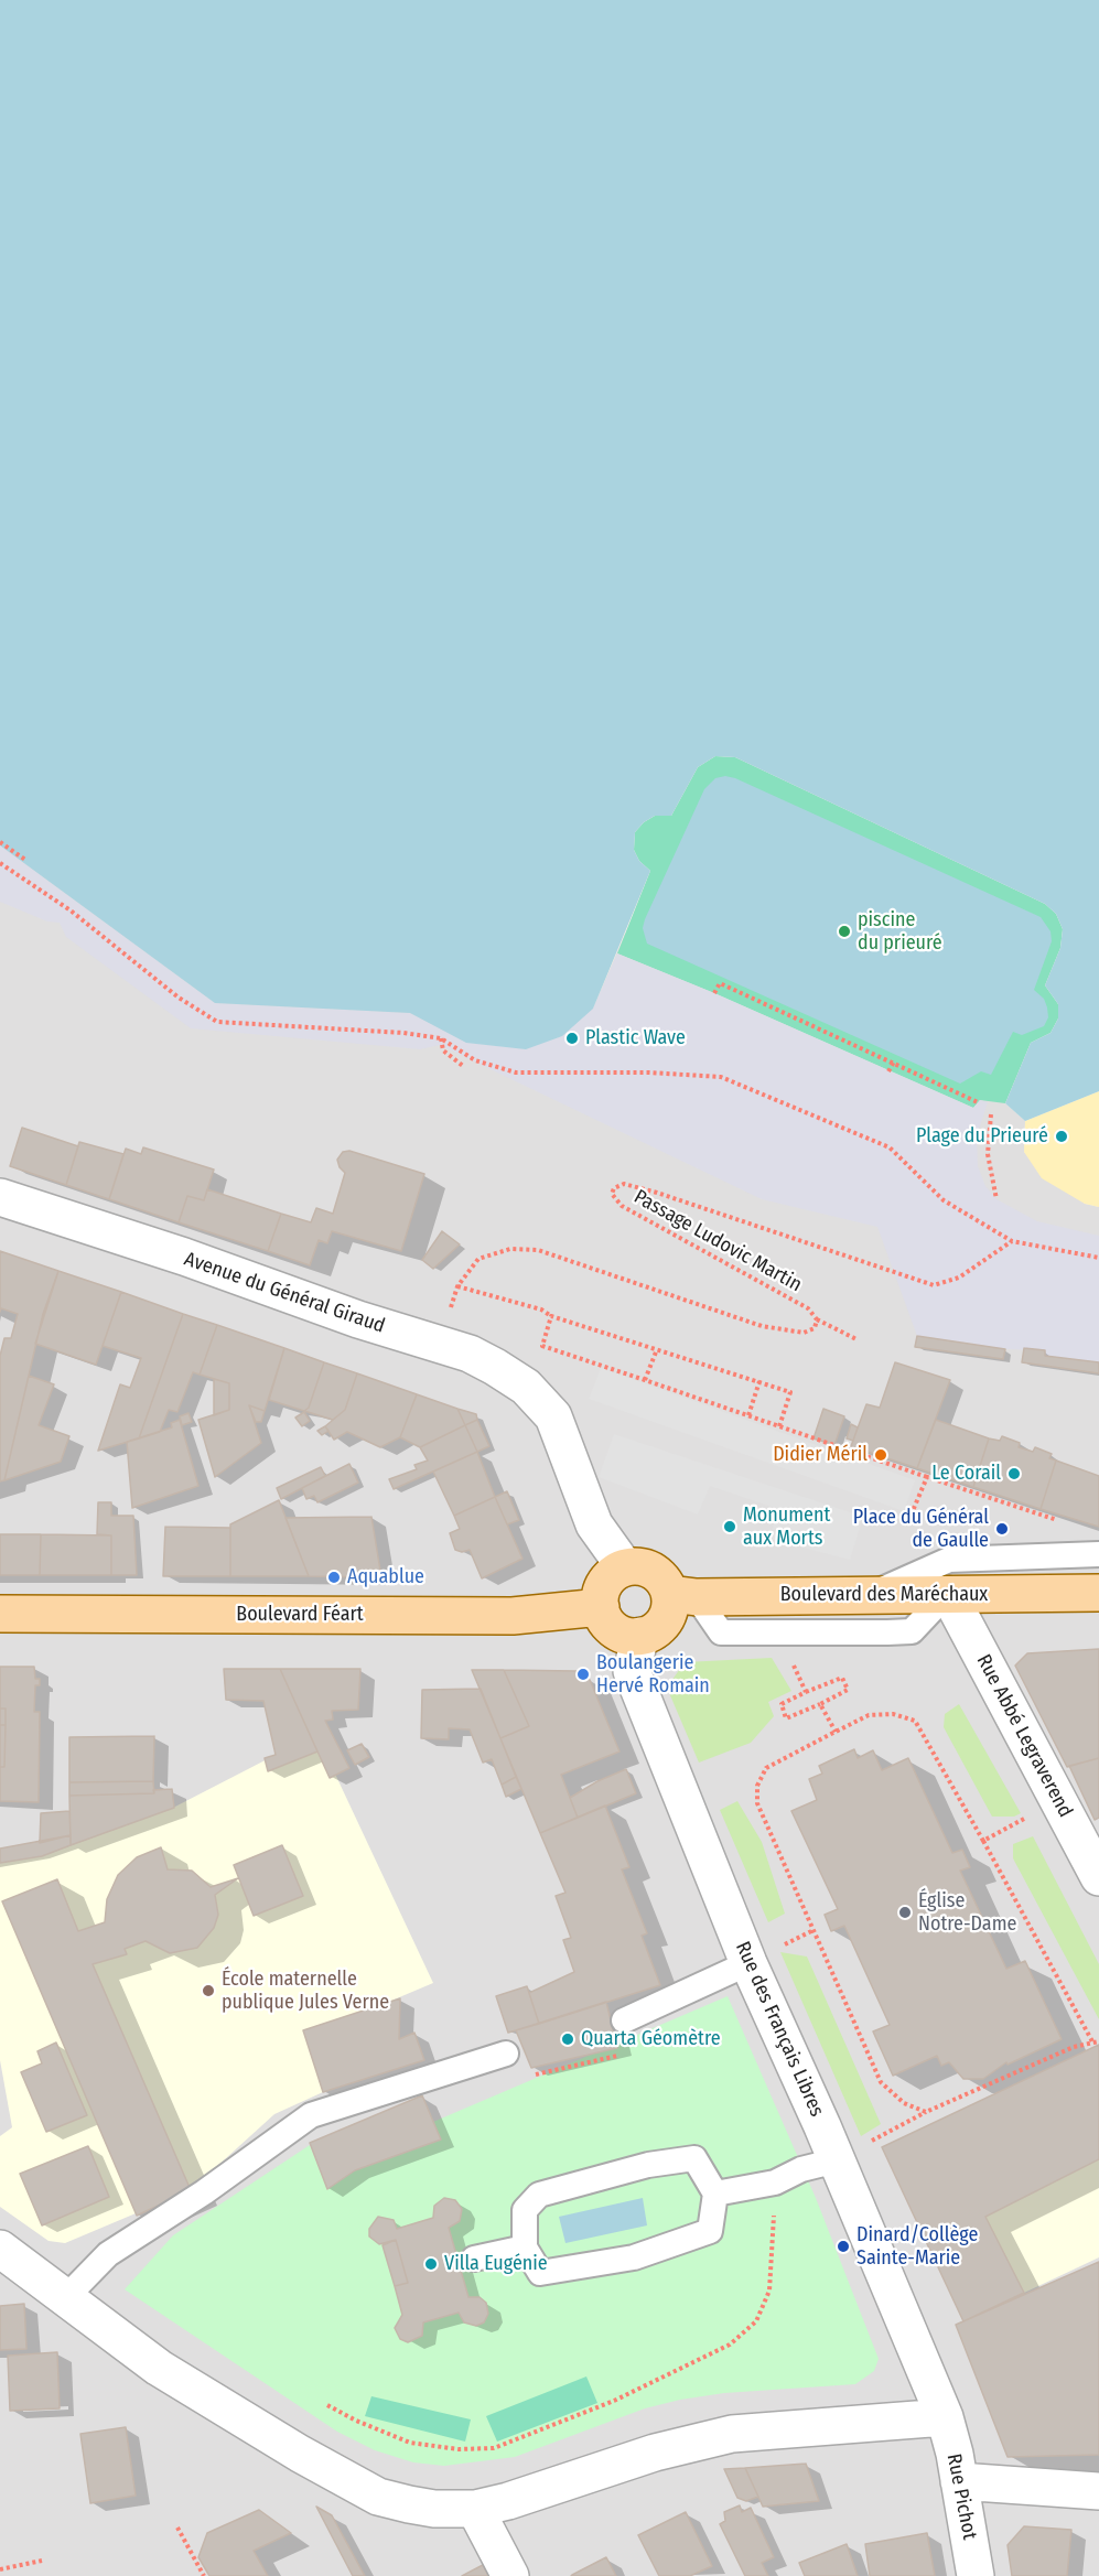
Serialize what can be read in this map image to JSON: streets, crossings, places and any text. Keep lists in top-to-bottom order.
{
  "streets": {
    "main road": ["Boulevard des Maréchaux", "Boulevard Féart"],
    "street": [
      "Avenue du Général Giraud",
      "Rue Abbé Legraverend",
      "Rue des Français Libres",
      "Rue Pichot"
    ],
    "path": ["Passage Ludovic Martin"]
  },
  "crossings": [
    ["Avenue du Général Giraud", "Boulevard des Maréchaux"],
    ["Avenue du Général Giraud", "Boulevard Féart"],
    ["Avenue du Général Giraud", "Rue des Français Libres"],
    ["Boulevard des Maréchaux", "Boulevard Féart"],
    ["Boulevard des Maréchaux", "Rue Abbé Legraverend"],
    ["Boulevard des Maréchaux", "Rue des Français Libres"],
    ["Boulevard Féart", "Rue des Français Libres"],
    ["Rue des Français Libres", "Rue Pichot"]
  ],
  "places": [
    "piscine du prieuré",
    "Plastic Wave",
    "Plage du Prieuré",
    "Didier Méril",
    "Le Corail",
    "Monument aux Morts",
    "Place du Général de Gaulle",
    "Aquablue",
    "Boulangerie Hervé Romain",
    "Église Notre-Dame",
    "École maternelle publique Jules Verne",
    "Quarta Géomètre",
    "Dinard/Collège Sainte-Marie",
    "Villa Eugénie"
  ]
}
